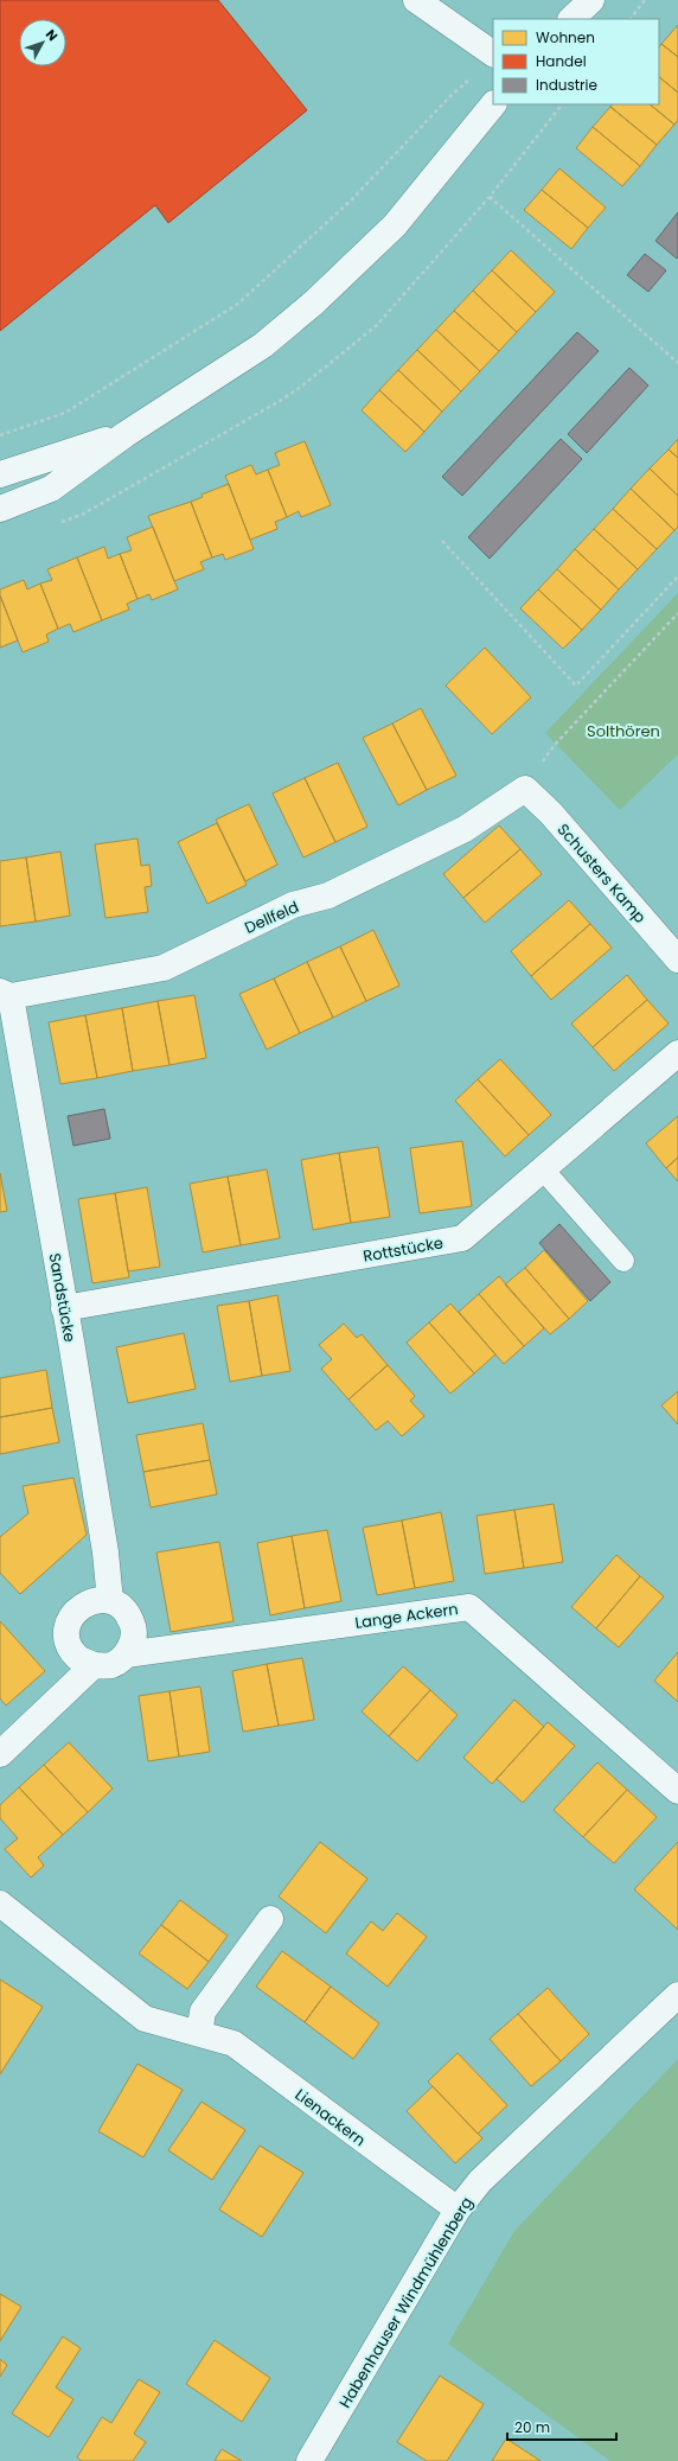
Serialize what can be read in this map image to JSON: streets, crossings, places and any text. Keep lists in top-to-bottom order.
{
  "streets": {
    "street": [
      "Schusters Kamp",
      "Dellfeld",
      "Rottstücke",
      "Sandstücke",
      "Lange Ackern",
      "Lienackern",
      "Habenhauser Windmühlenberg"
    ]
  },
  "crossings": [
    ["Schusters Kamp", "Dellfeld"],
    ["Dellfeld", "Sandstücke"],
    ["Rottstücke", "Sandstücke"],
    ["Sandstücke", "Lange Ackern"],
    ["Lienackern", "Habenhauser Windmühlenberg"]
  ],
  "parks": ["Solthören"],
  "legend": ["Wohnen", "Handel", "Industrie"],
  "scale_bar": "20 m",
  "north": "top right"
}
